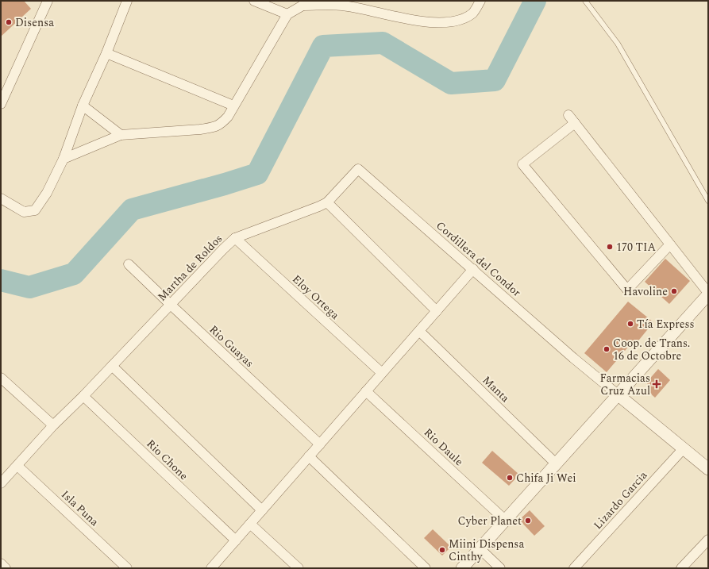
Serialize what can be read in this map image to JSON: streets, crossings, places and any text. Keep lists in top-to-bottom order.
{
  "streets": {
    "street": [
      "Cordillera del Condor",
      "Martha de Roldos",
      "Eloy Ortega",
      "Rio Guayas",
      "Manta",
      "Rio Daule",
      "Rio Chone",
      "Lizardo Garcia",
      "Isla Puna"
    ]
  },
  "crossings": [
    ["Cordillera del Condor", "Martha de Roldos"],
    ["Martha de Roldos", "Eloy Ortega"],
    ["Martha de Roldos", "Rio Guayas"],
    ["Martha de Roldos", "Rio Chone"],
    ["Martha de Roldos", "Isla Puna"]
  ],
  "places": {
    "other": [
      "Disensa",
      "170 TIA",
      "Havoline",
      "Tía Express",
      "Coop. de Trans. 16 de Octobre",
      "Chifa Ji Wei",
      "Cyber Planet",
      "Miini Dispensa Cinthy"
    ],
    "health": ["Farmacias Cruz Azul"]
  }
}
